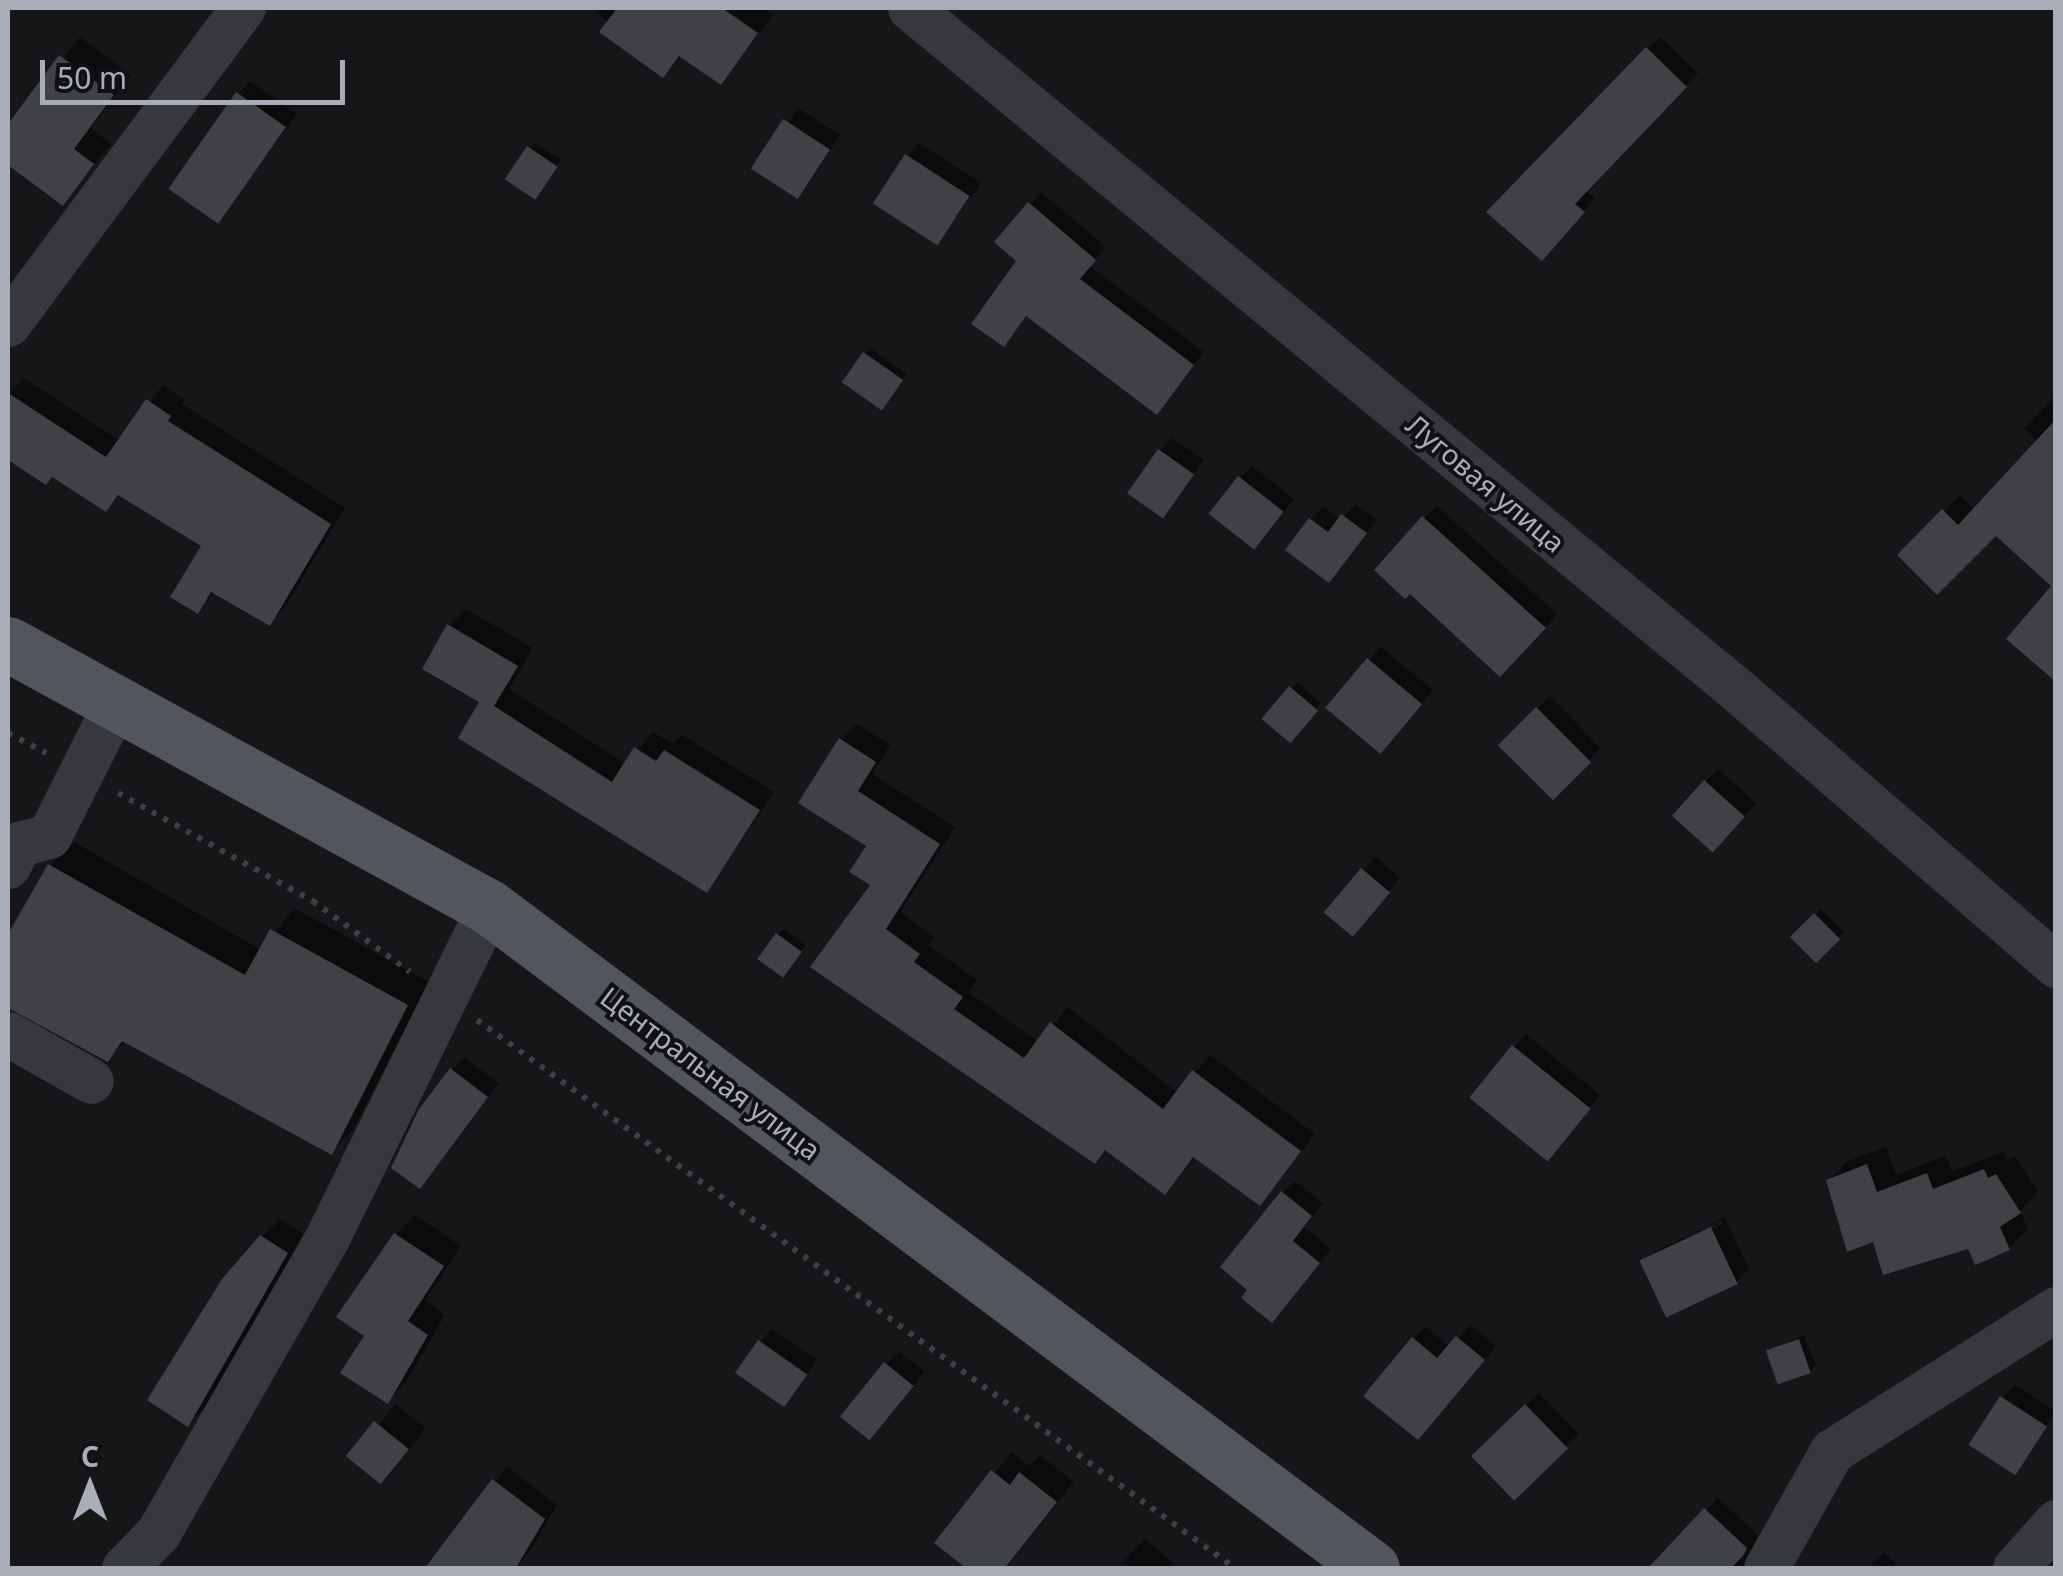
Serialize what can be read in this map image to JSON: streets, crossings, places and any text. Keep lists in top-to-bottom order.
{
  "streets": {
    "main road": ["Центральная улица"],
    "street": ["Луговая улица"]
  },
  "scale_bar": "50 m",
  "north": "top"
}
